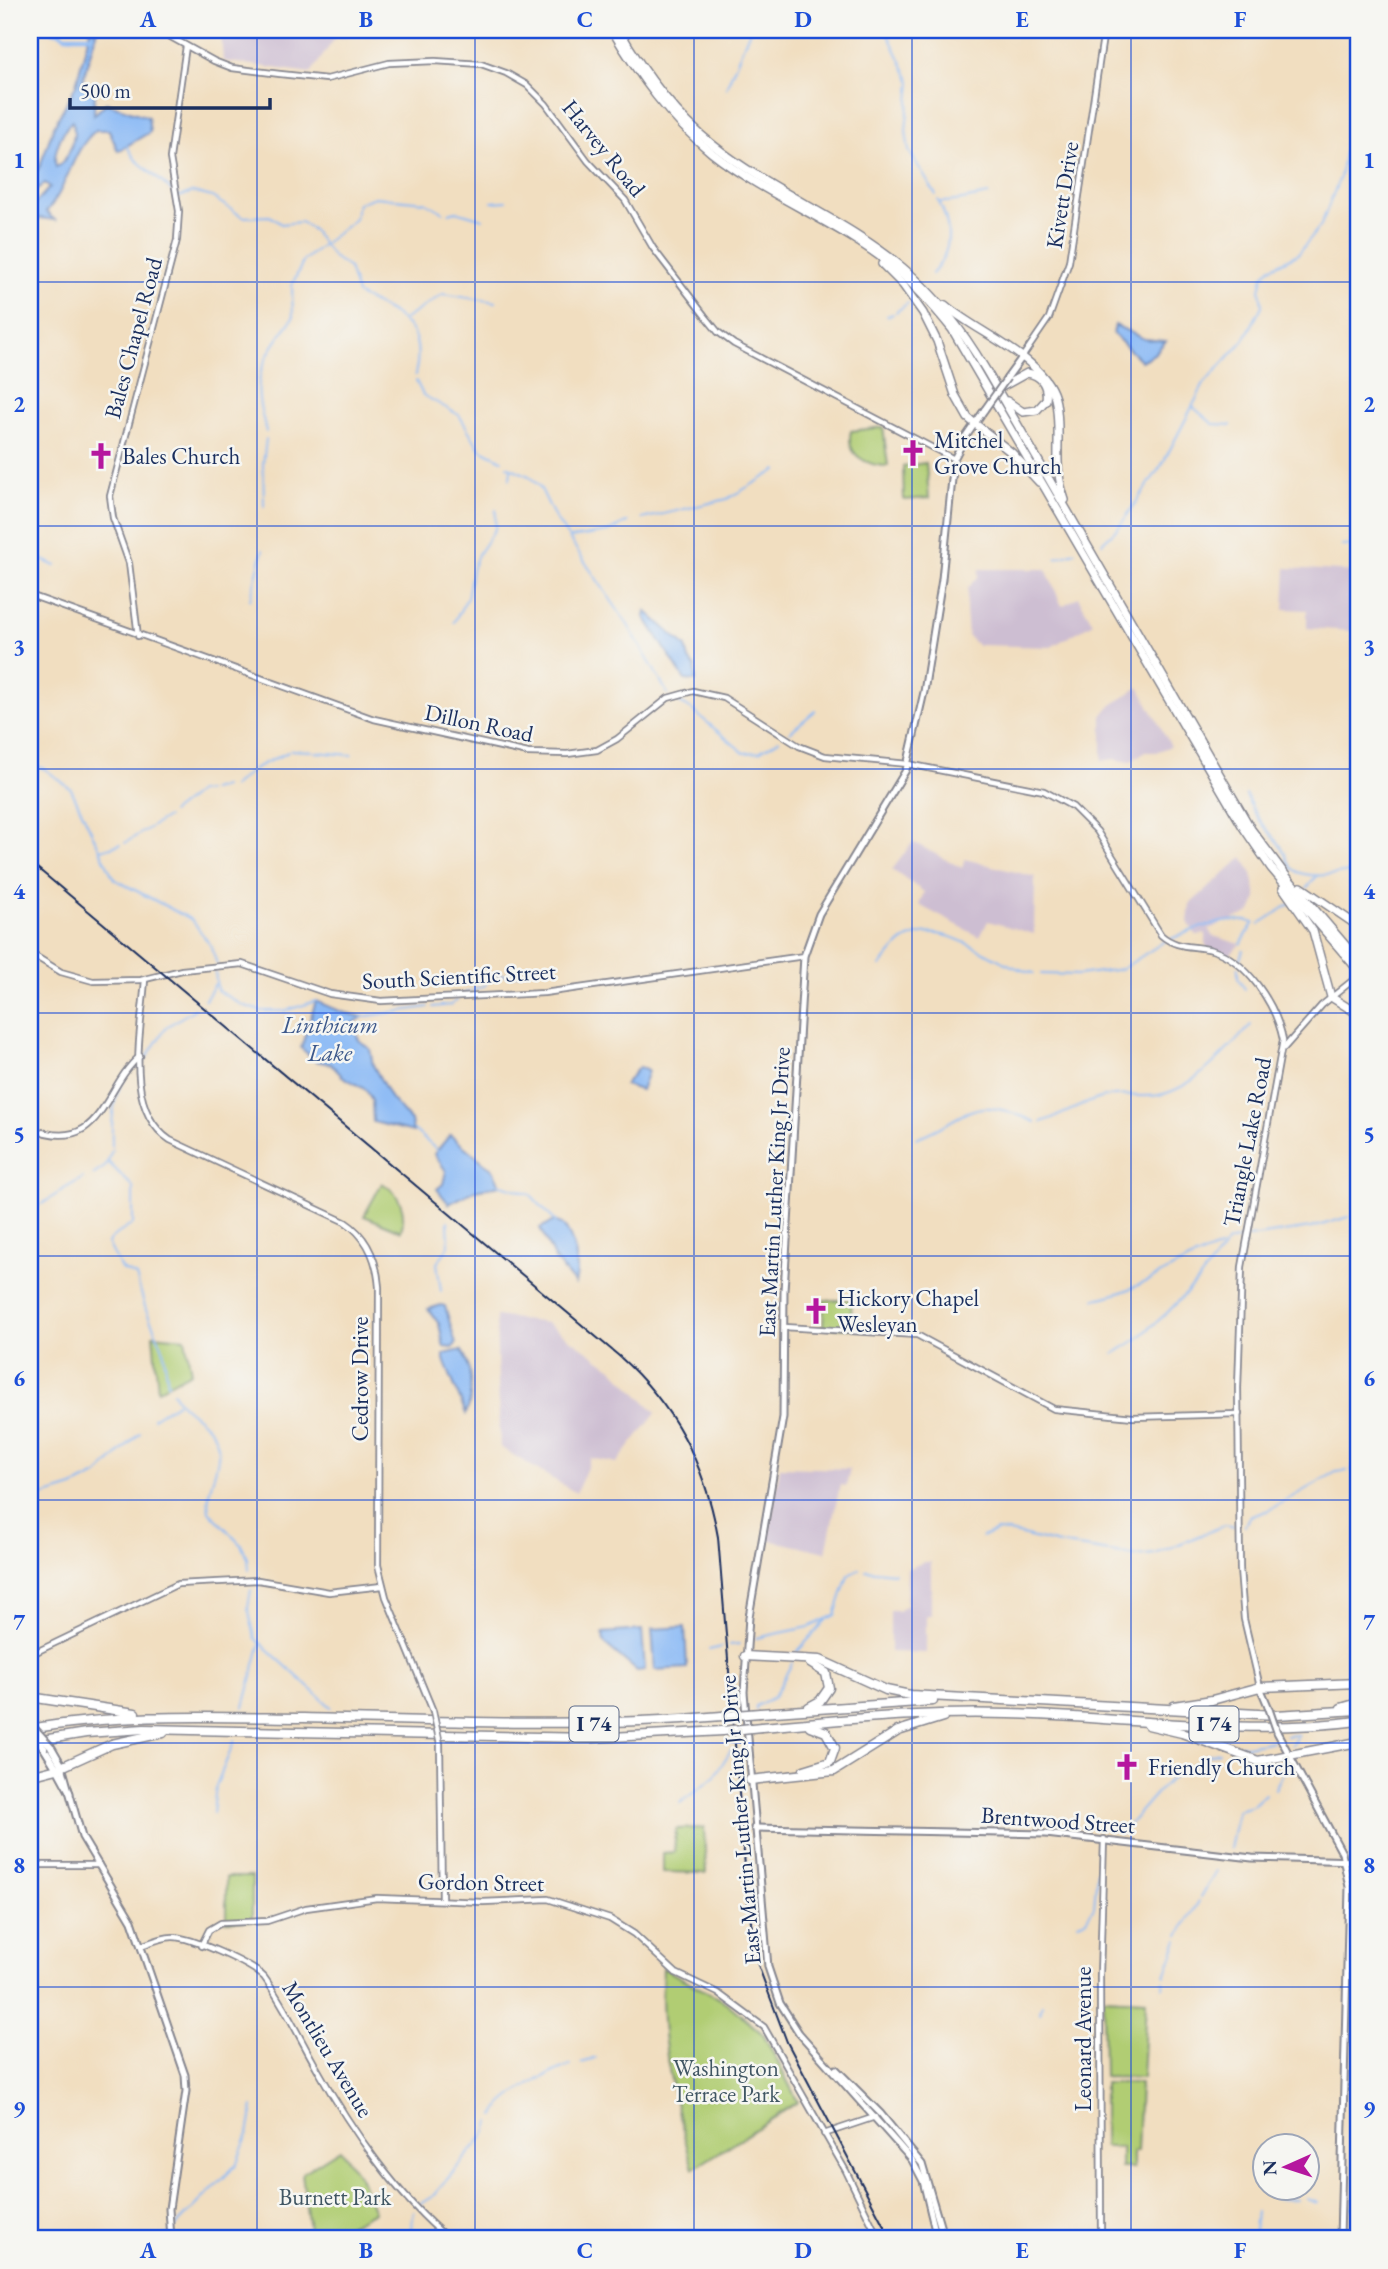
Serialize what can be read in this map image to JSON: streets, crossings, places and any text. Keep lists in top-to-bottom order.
{
  "streets": {
    "highway": ["I 74"],
    "main road": ["Triangle Lake Road", "East Martin Luther King Jr Drive", "Brentwood Street"],
    "street": [
      "Harvey Road",
      "Kivett Drive",
      "Bales Chapel Road",
      "Dillon Road",
      "South Scientific Street",
      "Cedrow Drive",
      "Gordon Street",
      "Leonard Avenue",
      "Montlieu Avenue"
    ]
  },
  "crossings": [
    ["Harvey Road", "Bales Chapel Road"],
    ["Harvey Road", "East Martin Luther King Jr Drive"],
    ["Kivett Drive", "East Martin Luther King Jr Drive"],
    ["Bales Chapel Road", "Dillon Road"],
    ["Dillon Road", "Triangle Lake Road"],
    ["Dillon Road", "East Martin Luther King Jr Drive"],
    ["South Scientific Street", "East Martin Luther King Jr Drive"],
    ["South Scientific Street", "Cedrow Drive"],
    ["Triangle Lake Road", "East Martin Luther King Jr Drive"],
    ["Triangle Lake Road", "Brentwood Street"],
    ["East Martin Luther King Jr Drive", "Brentwood Street"],
    ["Cedrow Drive", "Gordon Street"],
    ["Brentwood Street", "Leonard Avenue"],
    ["Gordon Street", "Montlieu Avenue"]
  ],
  "water": ["Linthicum Lake"],
  "parks": ["Washington Terrace Park", "Burnett Park"],
  "places": {
    "church": [
      "Mitchel Grove Church",
      "Bales Church",
      "Hickory Chapel Wesleyan",
      "Friendly Church"
    ]
  },
  "scale_bar": "500 m",
  "north": "left",
  "grid": {
    "columns": [
      "A",
      "B",
      "C",
      "D",
      "E",
      "F"
    ],
    "rows": [
      "1",
      "2",
      "3",
      "4",
      "5",
      "6",
      "7",
      "8",
      "9"
    ]
  }
}
